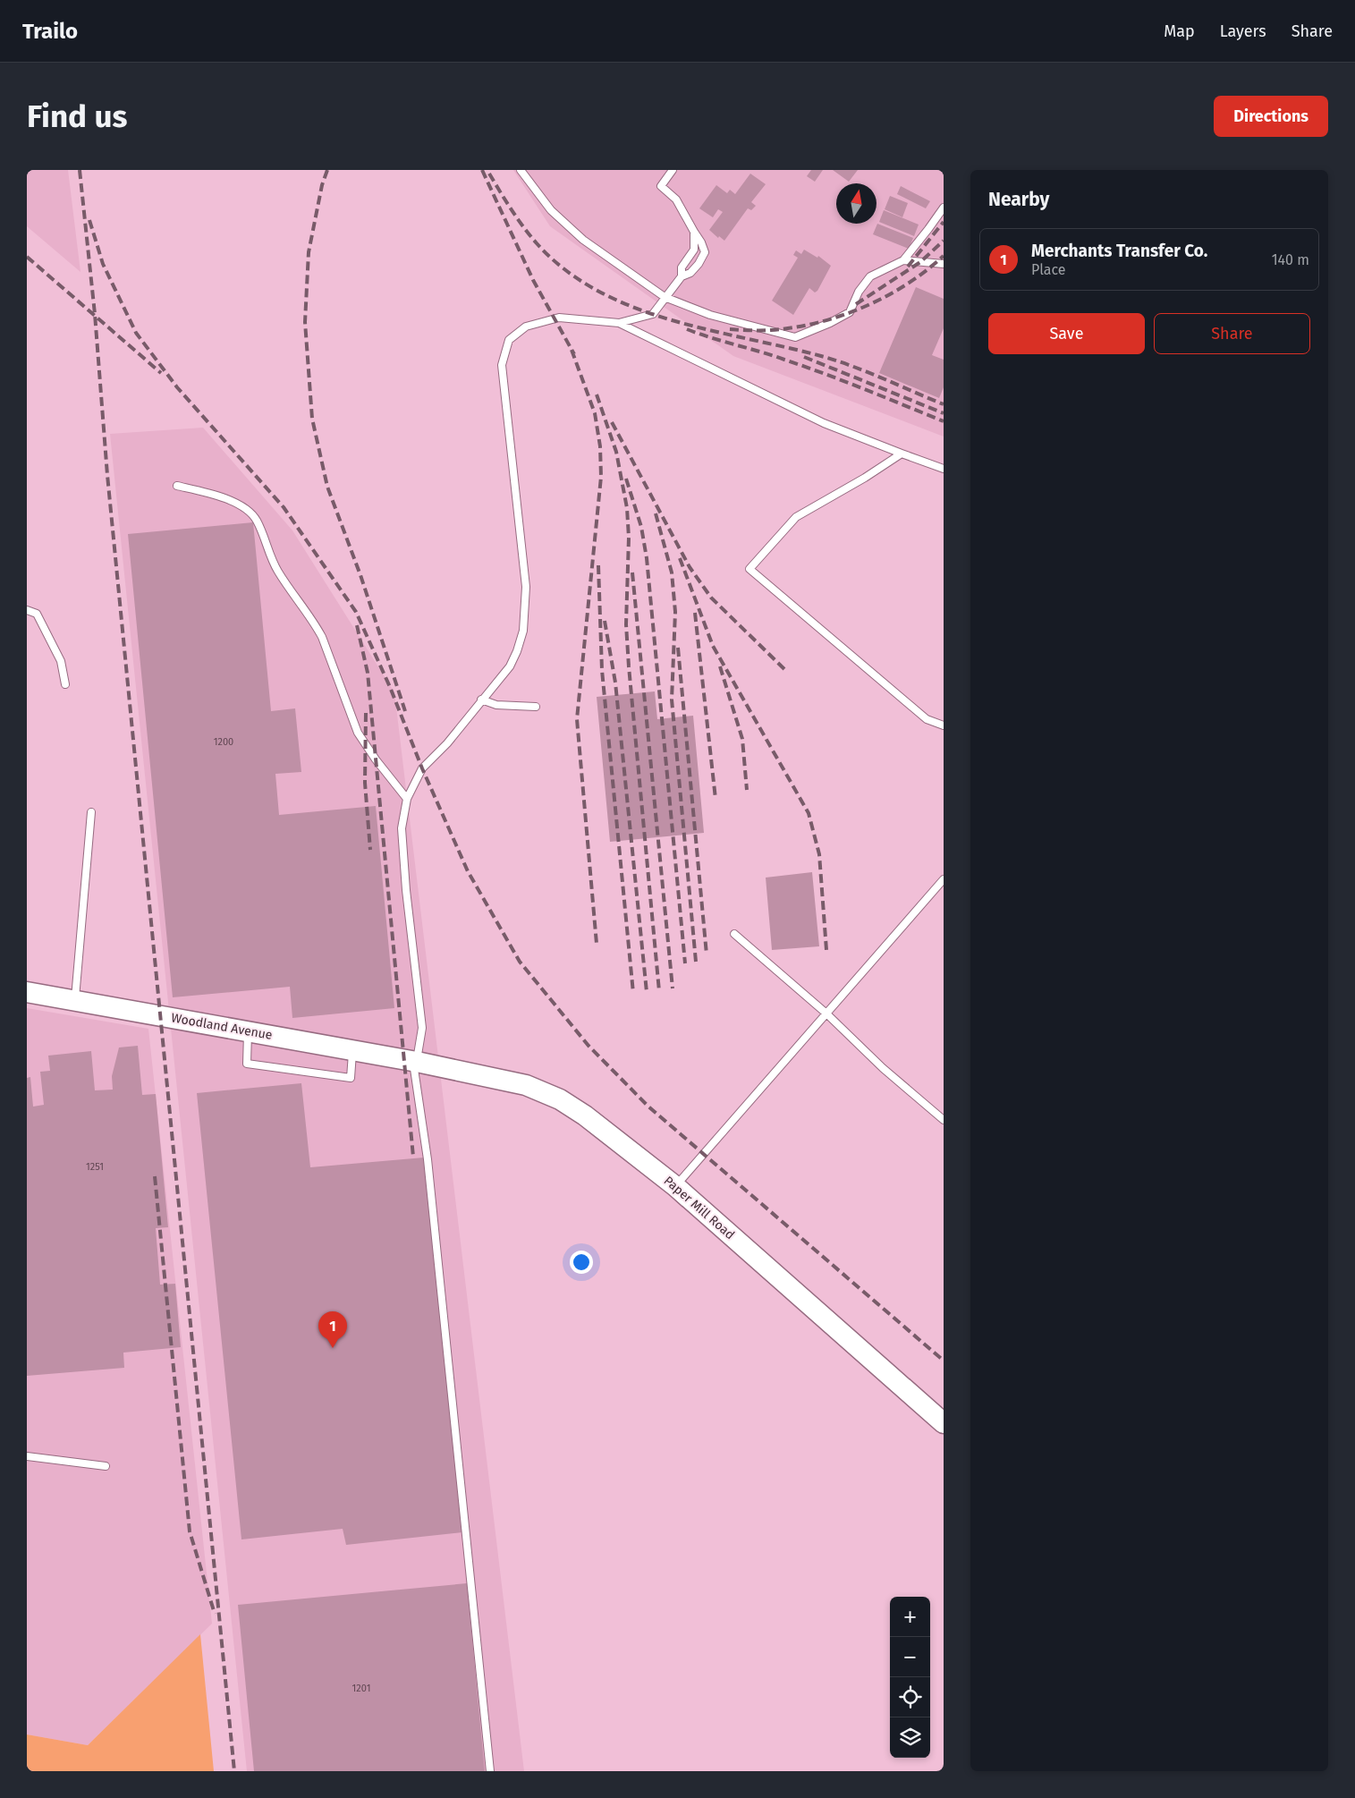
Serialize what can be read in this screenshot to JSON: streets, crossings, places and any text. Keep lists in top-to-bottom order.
{
  "streets": {
    "street": ["Woodland Avenue", "Paper Mill Road"]
  },
  "crossings": [
    ["Woodland Avenue", "Paper Mill Road"]
  ],
  "house_numbers": ["1200", "1251", "1201"],
  "north": "top",
  "page": {
    "header": "Trailo",
    "nav": ["Map", "Layers", "Share"],
    "buttons": [
      "Directions",
      ["Save", "Share"]
    ],
    "title": "Find us",
    "heading": "Nearby",
    "list": [
      {
        "mark": "1",
        "name": "Merchants Transfer Co.",
        "note": "Place",
        "value": "140 m"
      }
    ],
    "pins": "1",
    "map_buttons": ["+", "−"]
  }
}
